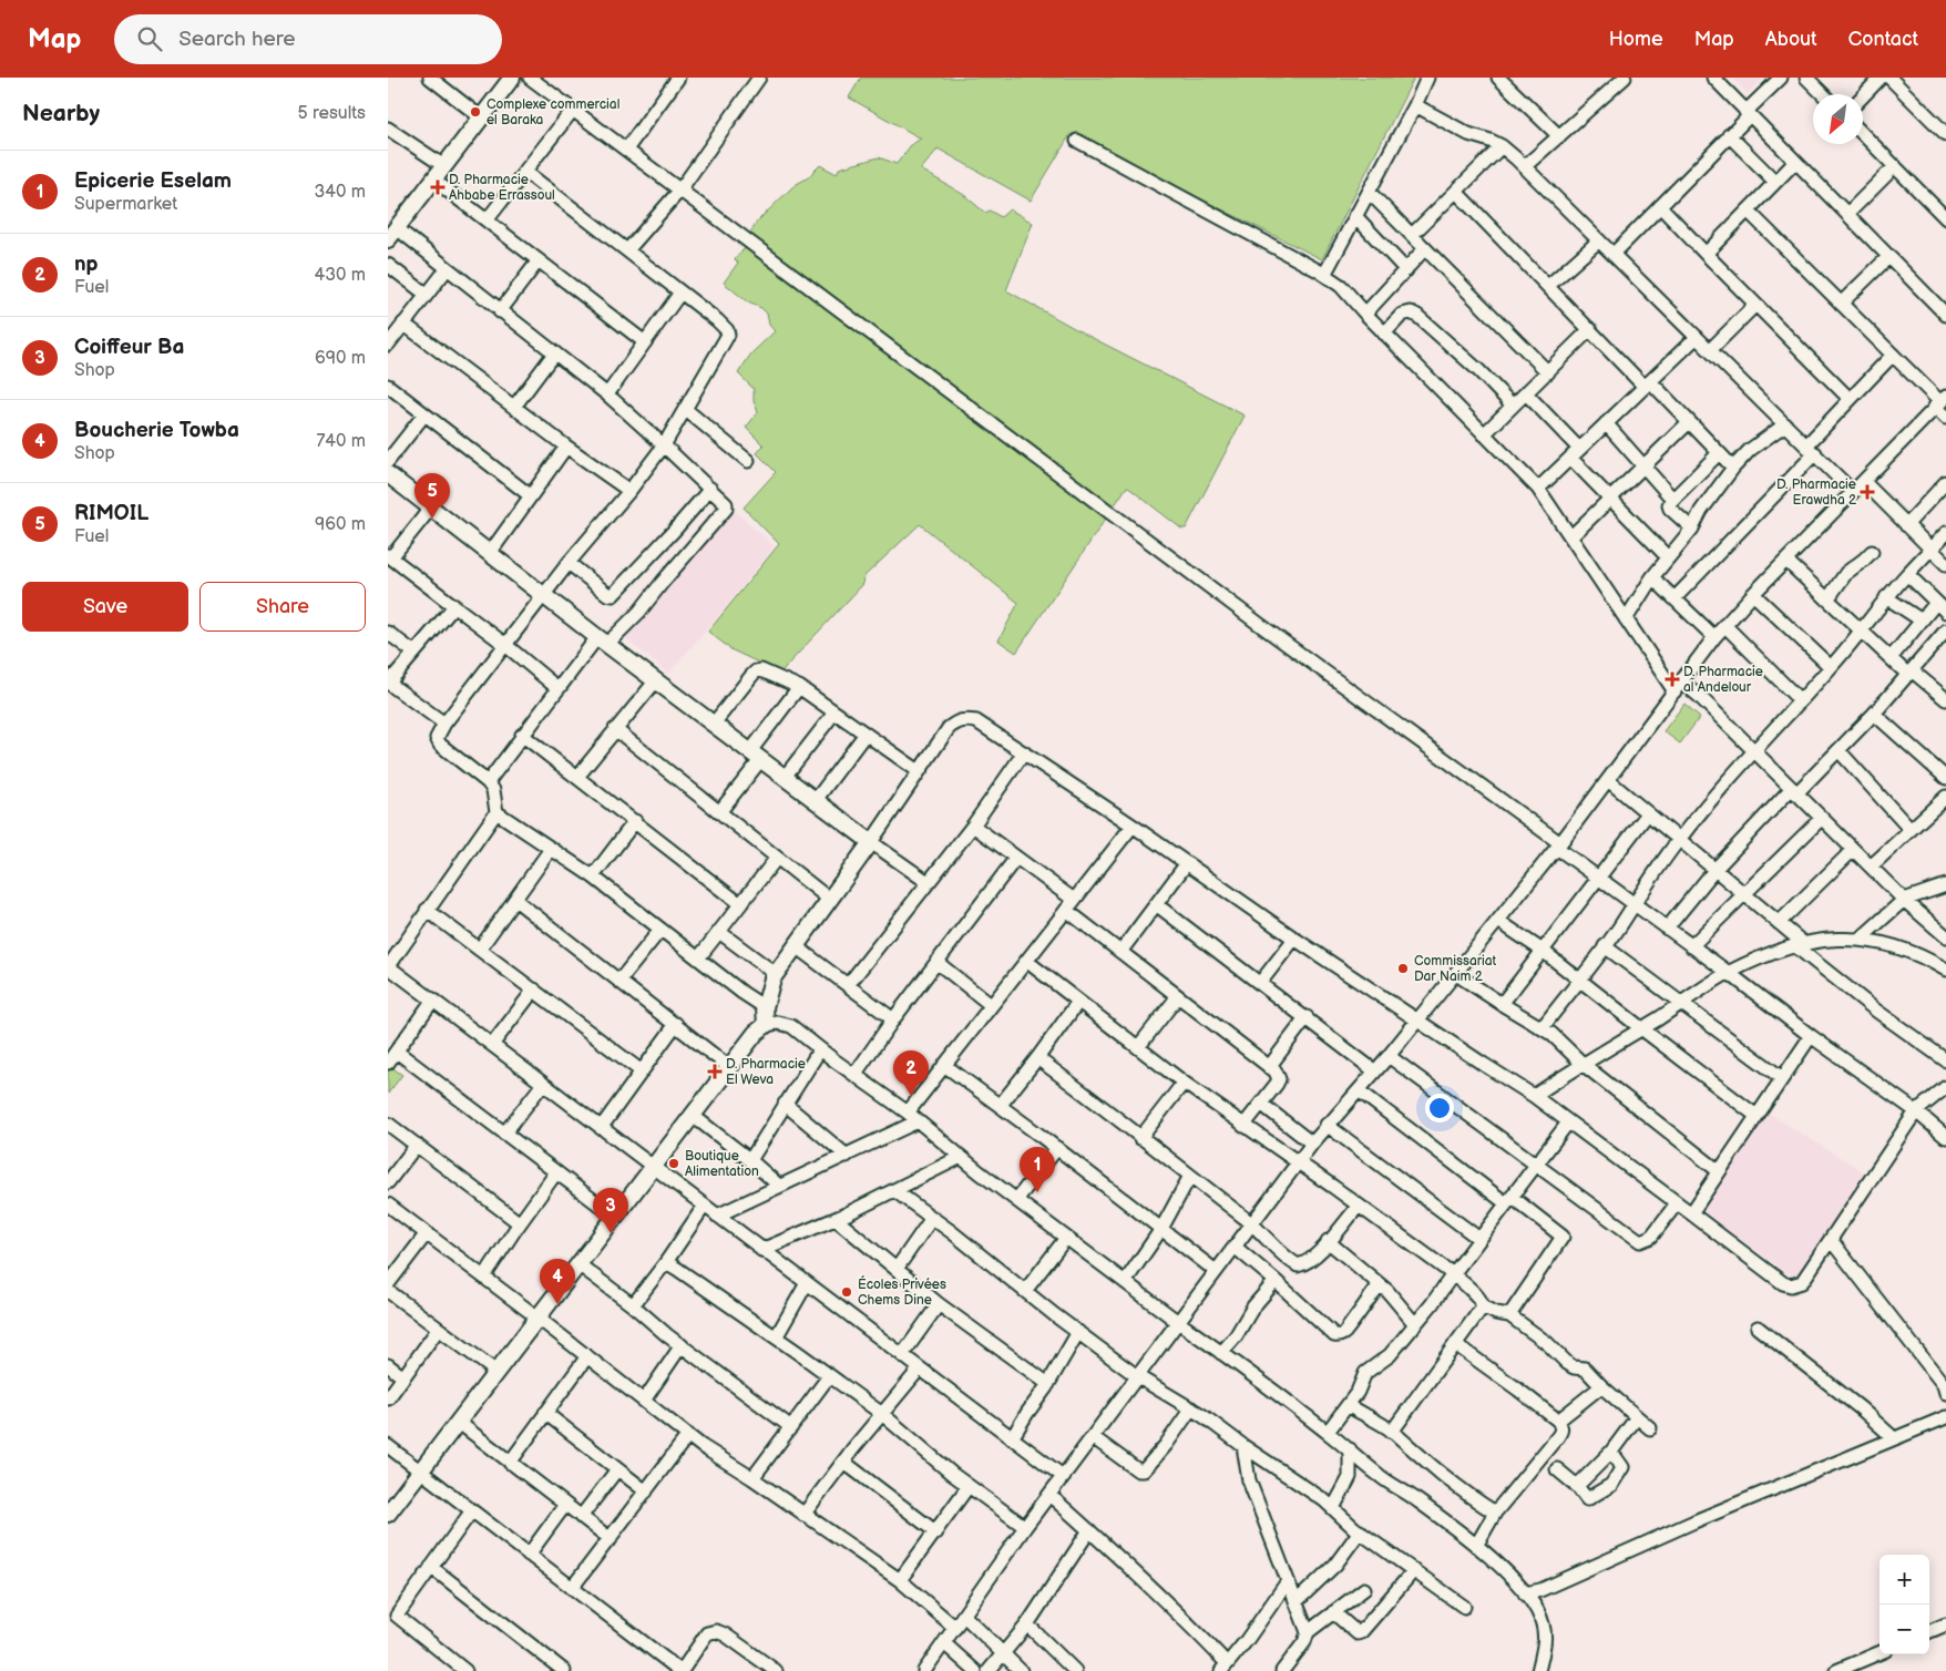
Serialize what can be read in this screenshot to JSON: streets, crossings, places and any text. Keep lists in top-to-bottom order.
{
  "places": {
    "other": [
      "Complexe commercial el Baraka",
      "Commissariat Dar Naim 2",
      "Boutique Alimentation",
      "Écoles Privées Chems Dine"
    ],
    "health": [
      "D. Pharmacie Ahbabe Errassoul",
      "D. Pharmacie Erawdha 2",
      "D. Pharmacie al Andelour",
      "D. Pharmacie El Weva"
    ]
  },
  "north": "bottom left",
  "page": {
    "header": "Map",
    "search": "Search here",
    "nav": [
      "Home",
      "Map",
      "About",
      "Contact"
    ],
    "heading": ["Nearby", "5 results"],
    "list": [
      {
        "mark": "1",
        "name": "Epicerie Eselam",
        "note": "Supermarket",
        "value": "340 m"
      },
      {
        "mark": "2",
        "name": "np",
        "note": "Fuel",
        "value": "430 m"
      },
      {
        "mark": "3",
        "name": "Coiffeur Ba",
        "note": "Shop",
        "value": "690 m"
      },
      {
        "mark": "4",
        "name": "Boucherie Towba",
        "note": "Shop",
        "value": "740 m"
      },
      {
        "mark": "5",
        "name": "RIMOIL",
        "note": "Fuel",
        "value": "960 m"
      }
    ],
    "pins": [
      "5",
      "2",
      "1",
      "3",
      "4"
    ],
    "buttons": ["Save", "Share"],
    "map_buttons": ["+", "−"]
  }
}
